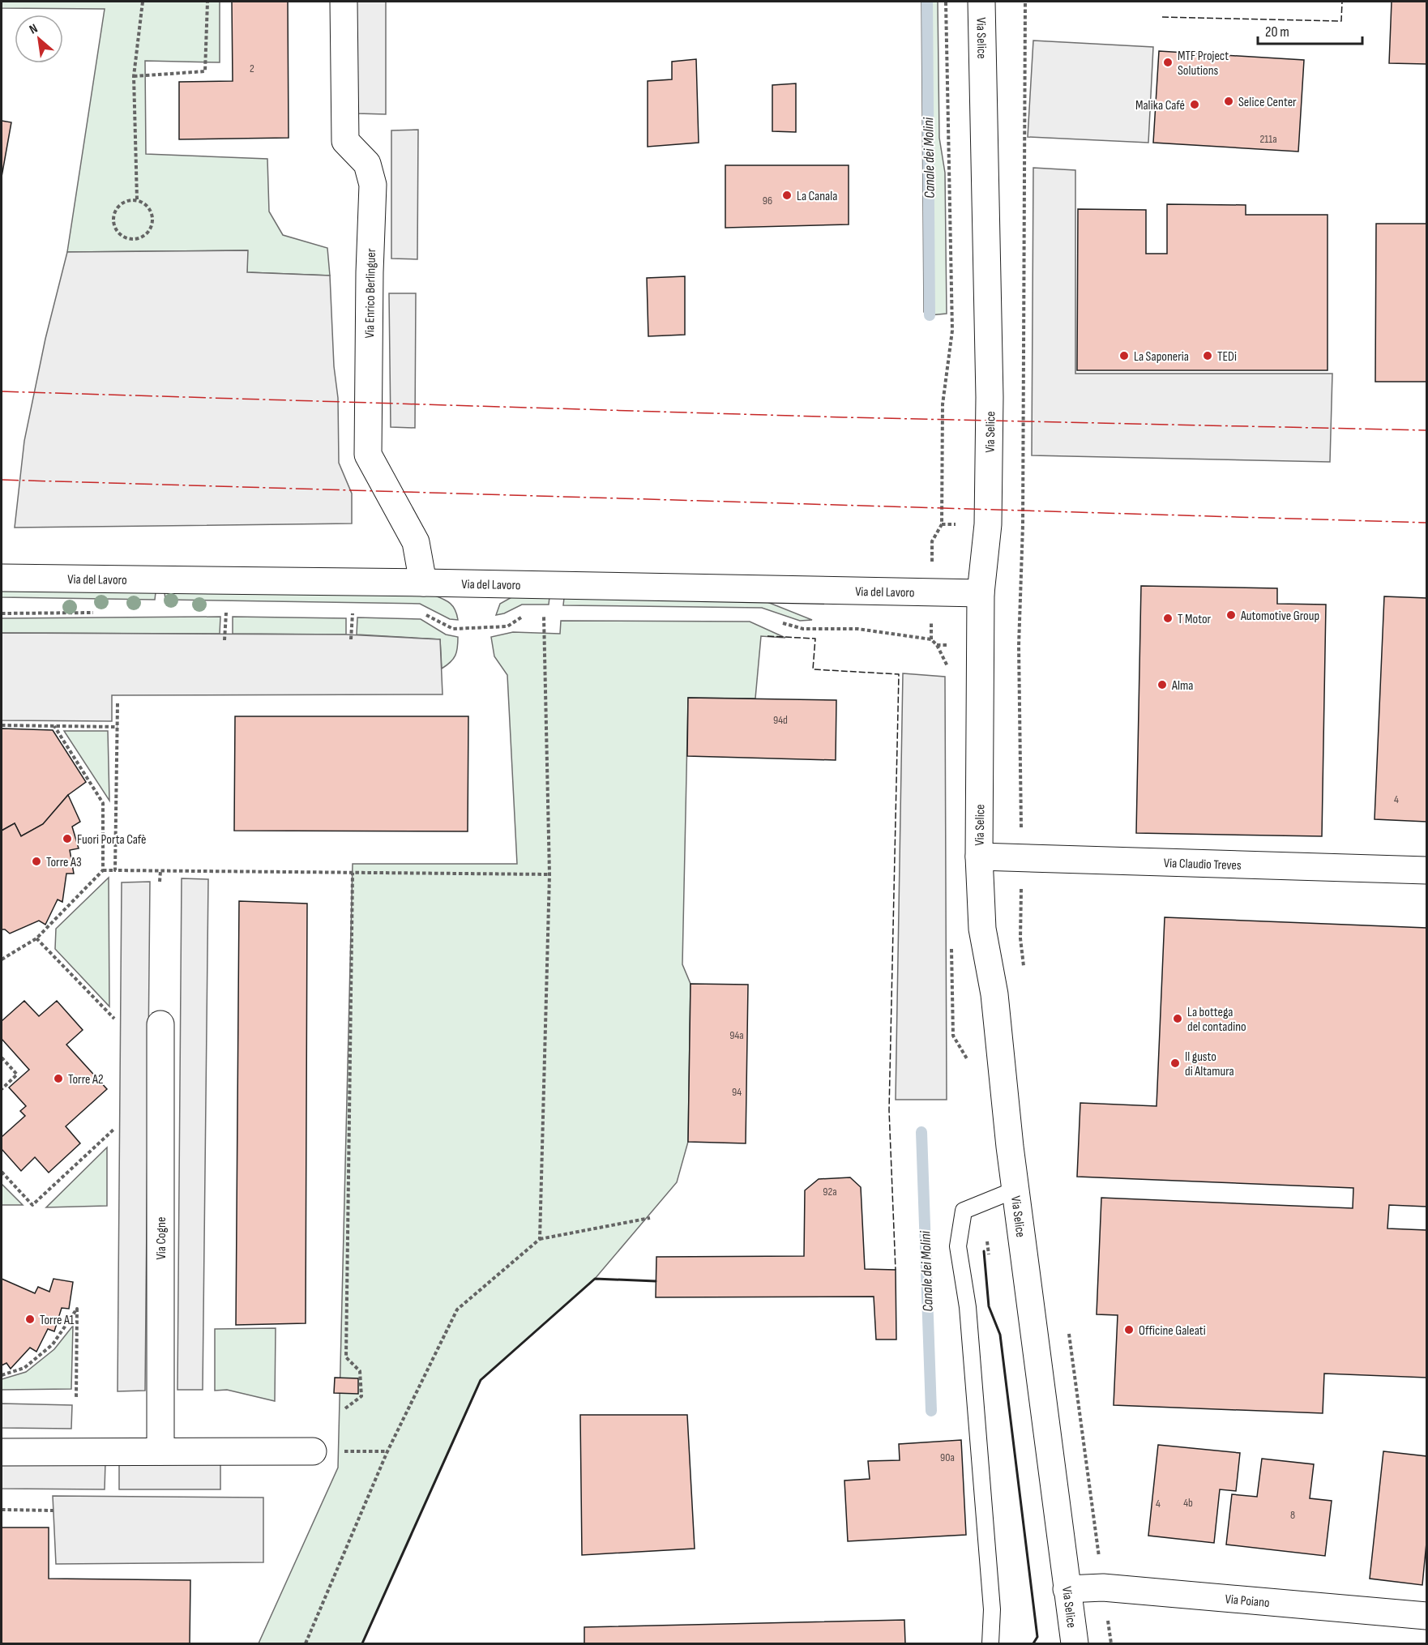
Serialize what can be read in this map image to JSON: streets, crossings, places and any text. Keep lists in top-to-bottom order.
{
  "streets": {
    "main road": [
      "Via Selice",
      "Via Enrico Berlinguer",
      "Via del Lavoro",
      "Via Claudio Treves",
      "Via Cogne",
      "Via Poiano"
    ]
  },
  "crossings": [
    ["Via Selice", "Via del Lavoro"],
    ["Via Selice", "Via Claudio Treves"],
    ["Via Selice", "Via Poiano"],
    ["Via Enrico Berlinguer", "Via del Lavoro"]
  ],
  "water": ["Canale dei Molini"],
  "places": [
    "MTF Project Solutions",
    "Selice Center",
    "Malika Café",
    "La Canala",
    "La Saponeria",
    "TEDi",
    "Automotive Group",
    "T Motor",
    "Alma",
    "Fuori Porta Cafè",
    "Torre A3",
    "La bottega del contadino",
    "Il gusto di Altamura",
    "Torre A2",
    "Torre A1",
    "Officine Galeati"
  ],
  "house_numbers": [
    "2",
    "211a",
    "96",
    "94d",
    "4",
    "94a",
    "94",
    "92a",
    "90a",
    "4b",
    "4",
    "8"
  ],
  "scale_bar": "20 m",
  "north": "top left"
}
